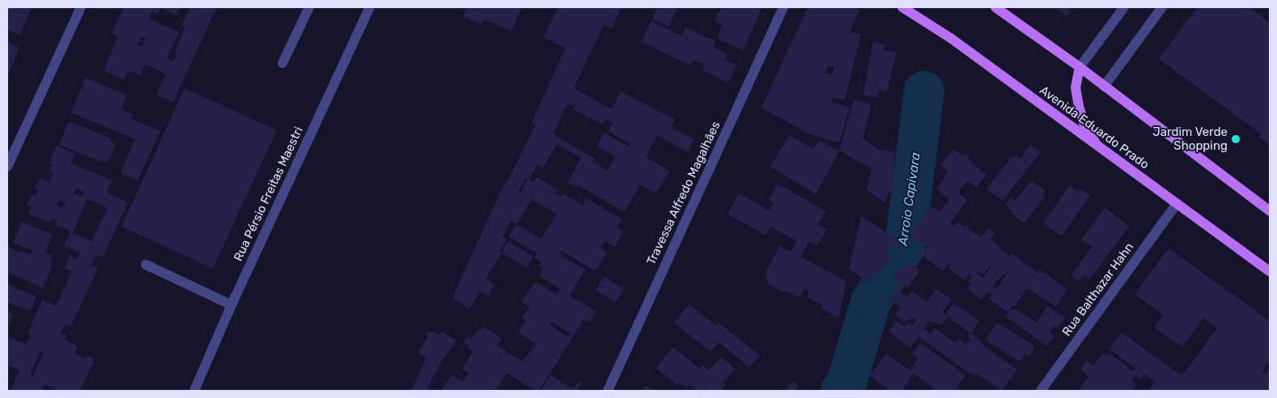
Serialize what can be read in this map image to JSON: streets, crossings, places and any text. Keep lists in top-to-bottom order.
{
  "streets": {
    "main road": ["Avenida Eduardo Prado"],
    "street": ["Travessa Alfredo Magalhães", "Rua Pérsio Freitas Maestri", "Rua Balthazar Hahn"]
  },
  "crossings": [
    ["Avenida Eduardo Prado", "Rua Balthazar Hahn"]
  ],
  "water": ["Arroio Capivara"],
  "places": ["Jardim Verde Shopping"]
}
